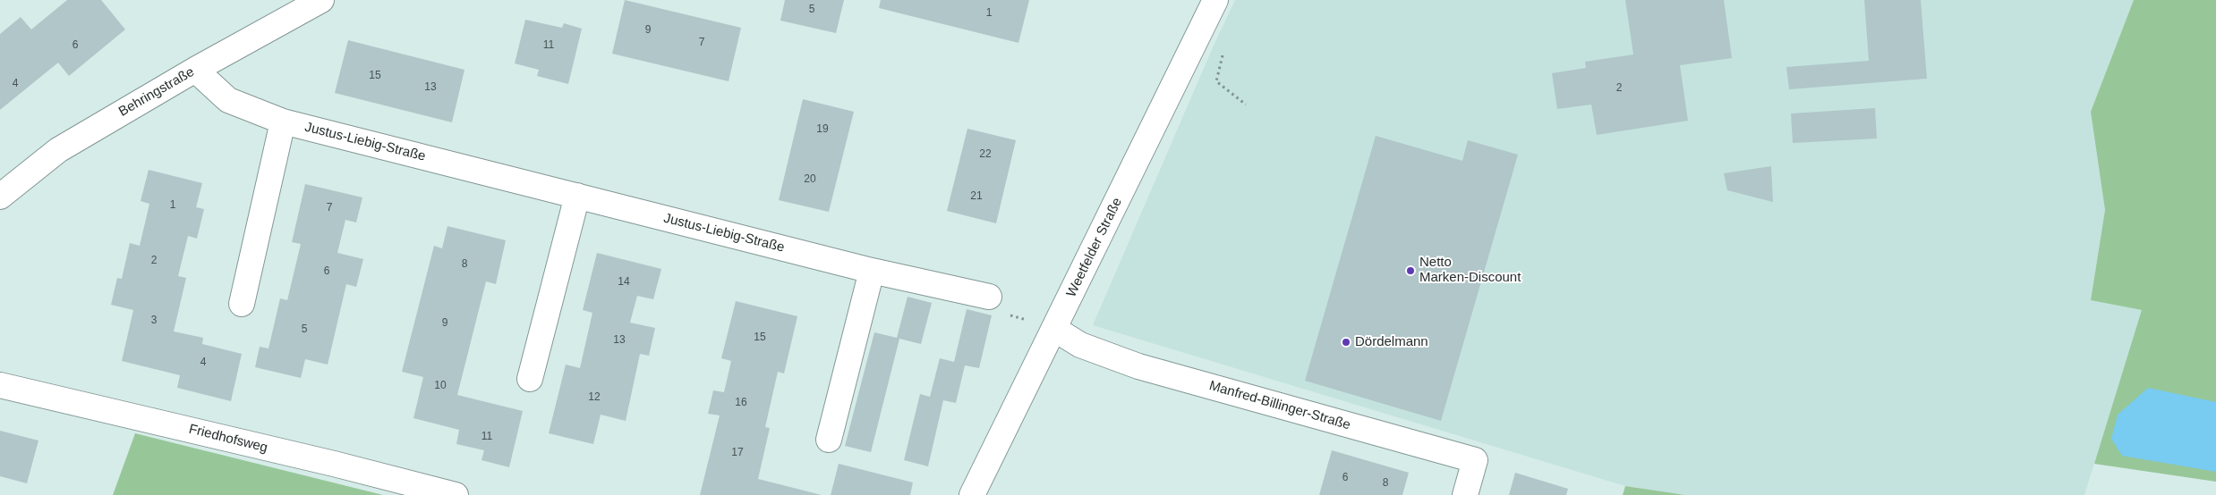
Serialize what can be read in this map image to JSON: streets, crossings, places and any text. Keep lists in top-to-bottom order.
{
  "streets": {
    "street": [
      "Behringstraße",
      "Justus-Liebig-Straße",
      "Weetfelder Straße",
      "Manfred-Billinger-Straße",
      "Friedhofsweg"
    ]
  },
  "crossings": [
    ["Behringstraße", "Justus-Liebig-Straße"],
    ["Weetfelder Straße", "Manfred-Billinger-Straße"]
  ],
  "places": ["Netto Marken-Discount", "Dördelmann"],
  "house_numbers": [
    "5",
    "1",
    "9",
    "7",
    "6",
    "11",
    "15",
    "4",
    "13",
    "2",
    "19",
    "22",
    "20",
    "21",
    "1",
    "7",
    "2",
    "8",
    "6",
    "14",
    "3",
    "9",
    "5",
    "15",
    "13",
    "4",
    "10",
    "12",
    "16",
    "11",
    "17",
    "6",
    "8"
  ]
}
